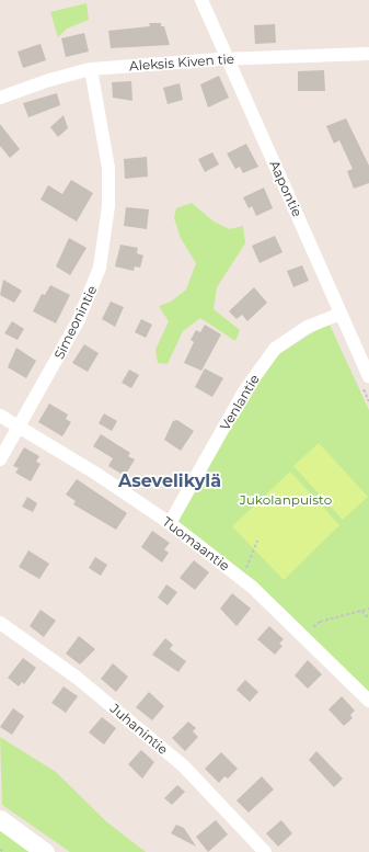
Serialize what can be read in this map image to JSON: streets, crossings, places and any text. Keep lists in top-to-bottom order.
{
  "streets": {
    "street": [
      "Aleksis Kiven tie",
      "Aapontie",
      "Simeonintie",
      "Venlantie",
      "Tuomaantie",
      "Juhanintie"
    ]
  },
  "crossings": [
    ["Aleksis Kiven tie", "Aapontie"],
    ["Aleksis Kiven tie", "Simeonintie"],
    ["Aapontie", "Venlantie"],
    ["Simeonintie", "Tuomaantie"],
    ["Venlantie", "Tuomaantie"]
  ],
  "districts": ["Asevelikylä"],
  "parks": ["Jukolanpuisto"]
}
